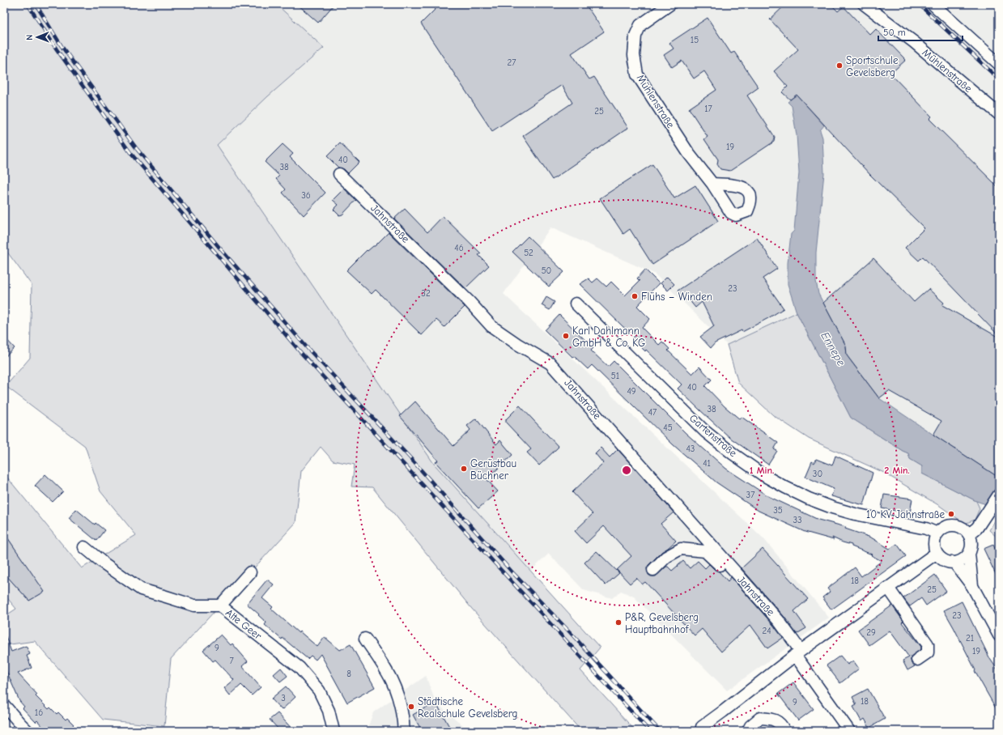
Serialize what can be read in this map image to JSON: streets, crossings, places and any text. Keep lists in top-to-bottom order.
{
  "streets": {
    "street": [
      "Mühlenstraße",
      "Jahnstraße",
      "Gartenstraße",
      "Alte Geer"
    ]
  },
  "water": ["Ennepe"],
  "places": [
    "Sportschule Gevelsberg",
    "Flühs – Winden",
    "Karl Dahlmann GmbH & Co. KG",
    "Gerüstbau Büchner",
    "10 KV Jahnstraße",
    "P&R, Gevelsberg Hauptbahnhof",
    "Städtische Realschule Gevelsberg"
  ],
  "house_numbers": [
    "15",
    "27",
    "17",
    "25",
    "19",
    "40",
    "38",
    "36",
    "46",
    "52",
    "50",
    "23",
    "32",
    "51",
    "40",
    "49",
    "38",
    "47",
    "45",
    "43",
    "41",
    "30",
    "37",
    "35",
    "33",
    "18",
    "25",
    "23",
    "24",
    "29",
    "21",
    "9",
    "19",
    "7",
    "8",
    "3",
    "18",
    "9",
    "16"
  ],
  "scale_bar": "50 m",
  "north": "left",
  "rings": ["1 Min.", "2 Min."]
}
